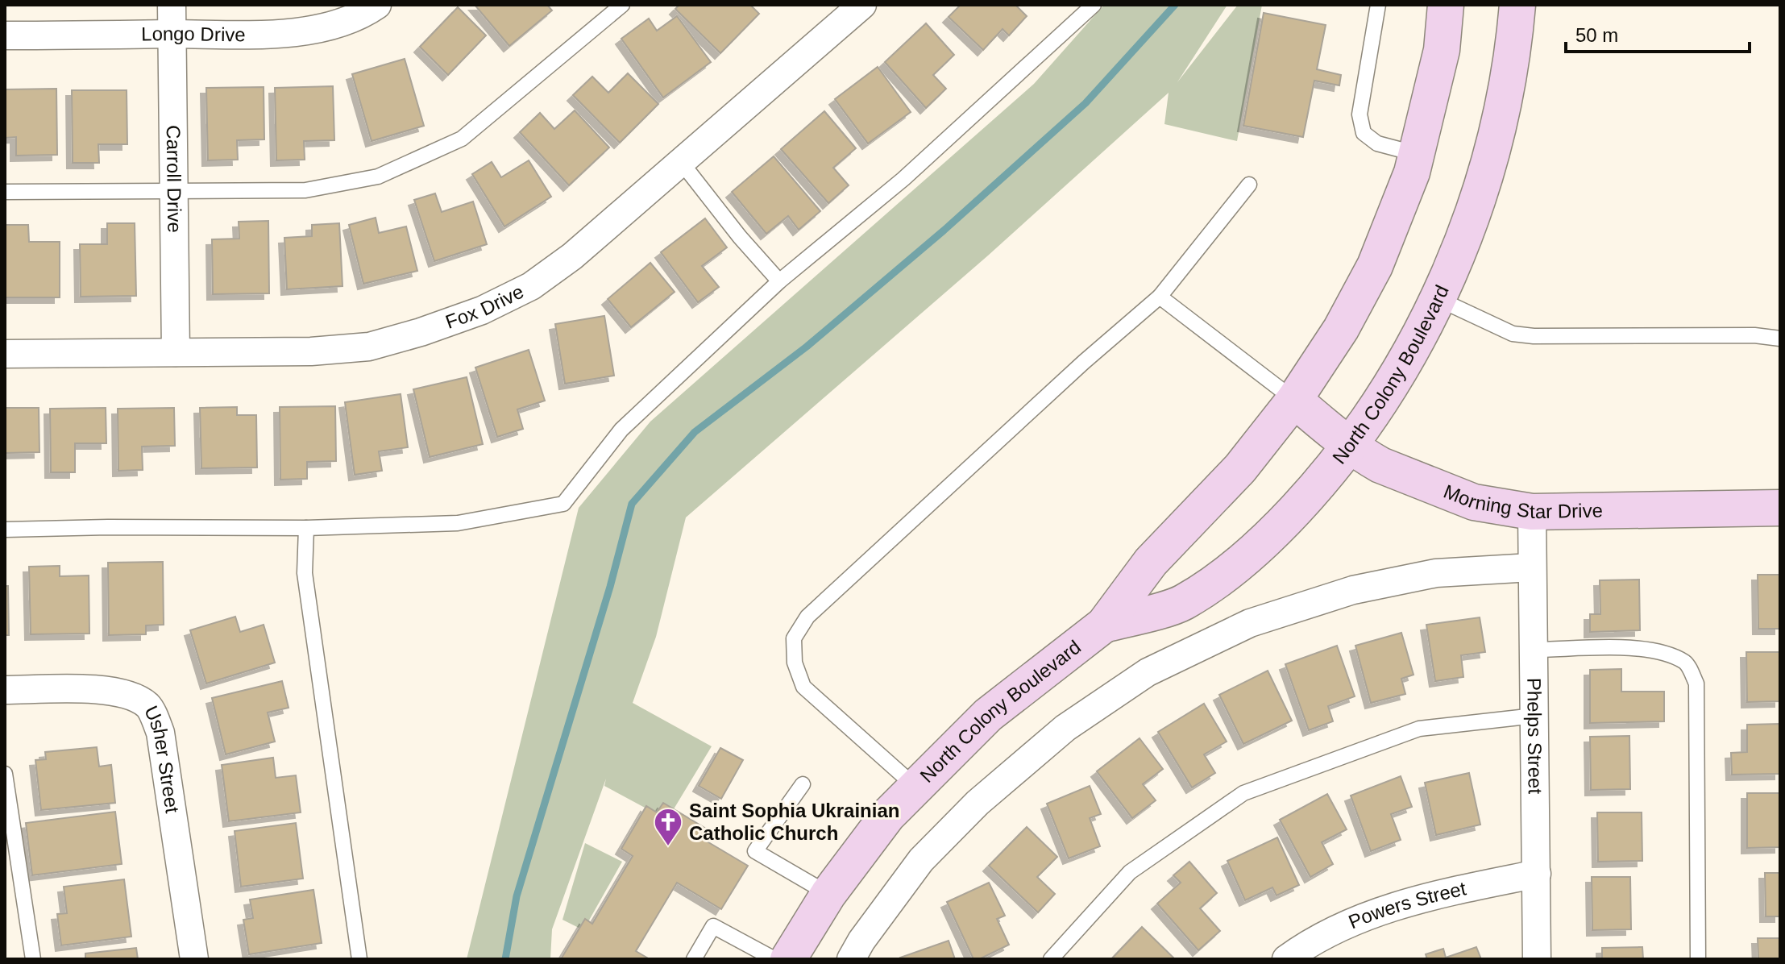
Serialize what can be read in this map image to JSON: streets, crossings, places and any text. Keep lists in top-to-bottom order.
{
  "streets": {
    "street": [
      "Longo Drive",
      "Carroll Drive",
      "Fox Drive",
      "North Colony Boulevard",
      "Morning Star Drive",
      "Phelps Street",
      "Usher Street",
      "Powers Street"
    ]
  },
  "crossings": [
    ["Longo Drive", "Carroll Drive"],
    ["Carroll Drive", "Fox Drive"],
    ["North Colony Boulevard", "Morning Star Drive"],
    ["Morning Star Drive", "Phelps Street"],
    ["Phelps Street", "Powers Street"]
  ],
  "places": {
    "church": ["Saint Sophia Ukrainian Catholic Church"]
  },
  "scale_bar": "50 m"
}
